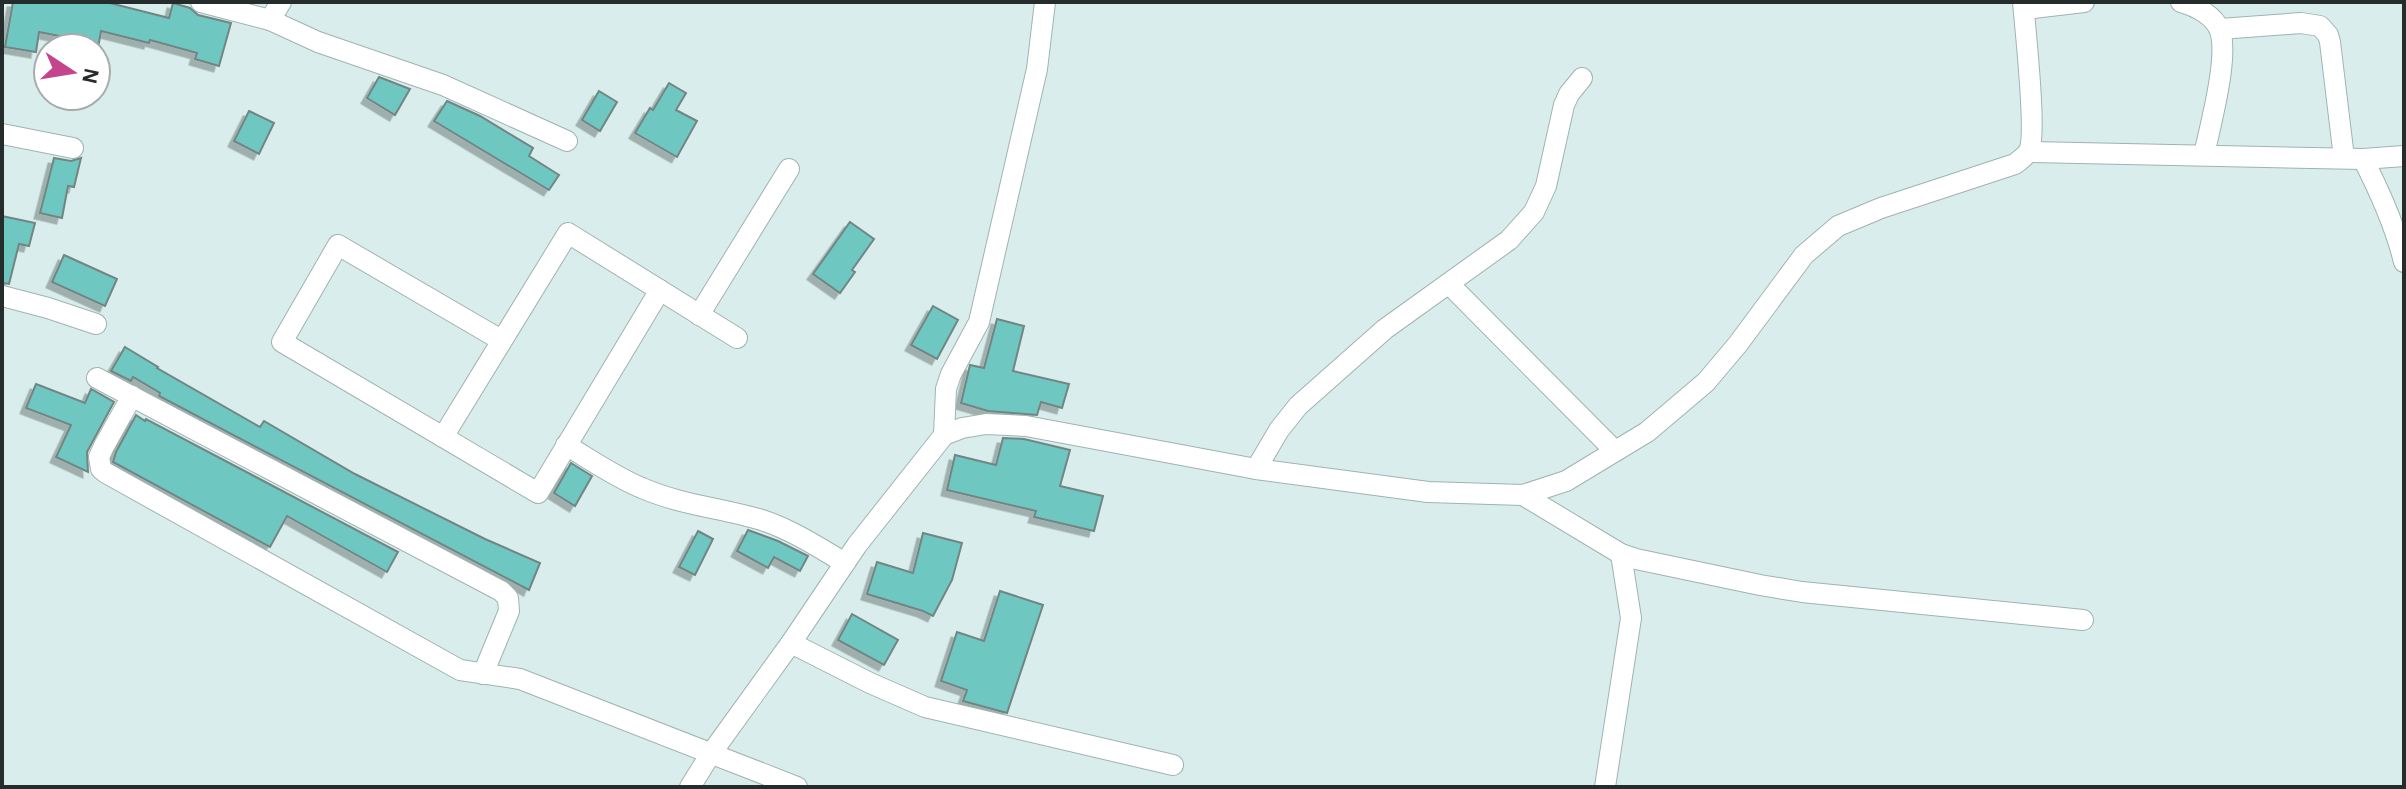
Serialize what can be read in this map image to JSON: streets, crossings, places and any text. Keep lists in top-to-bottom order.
{
  "north": "right"
}
